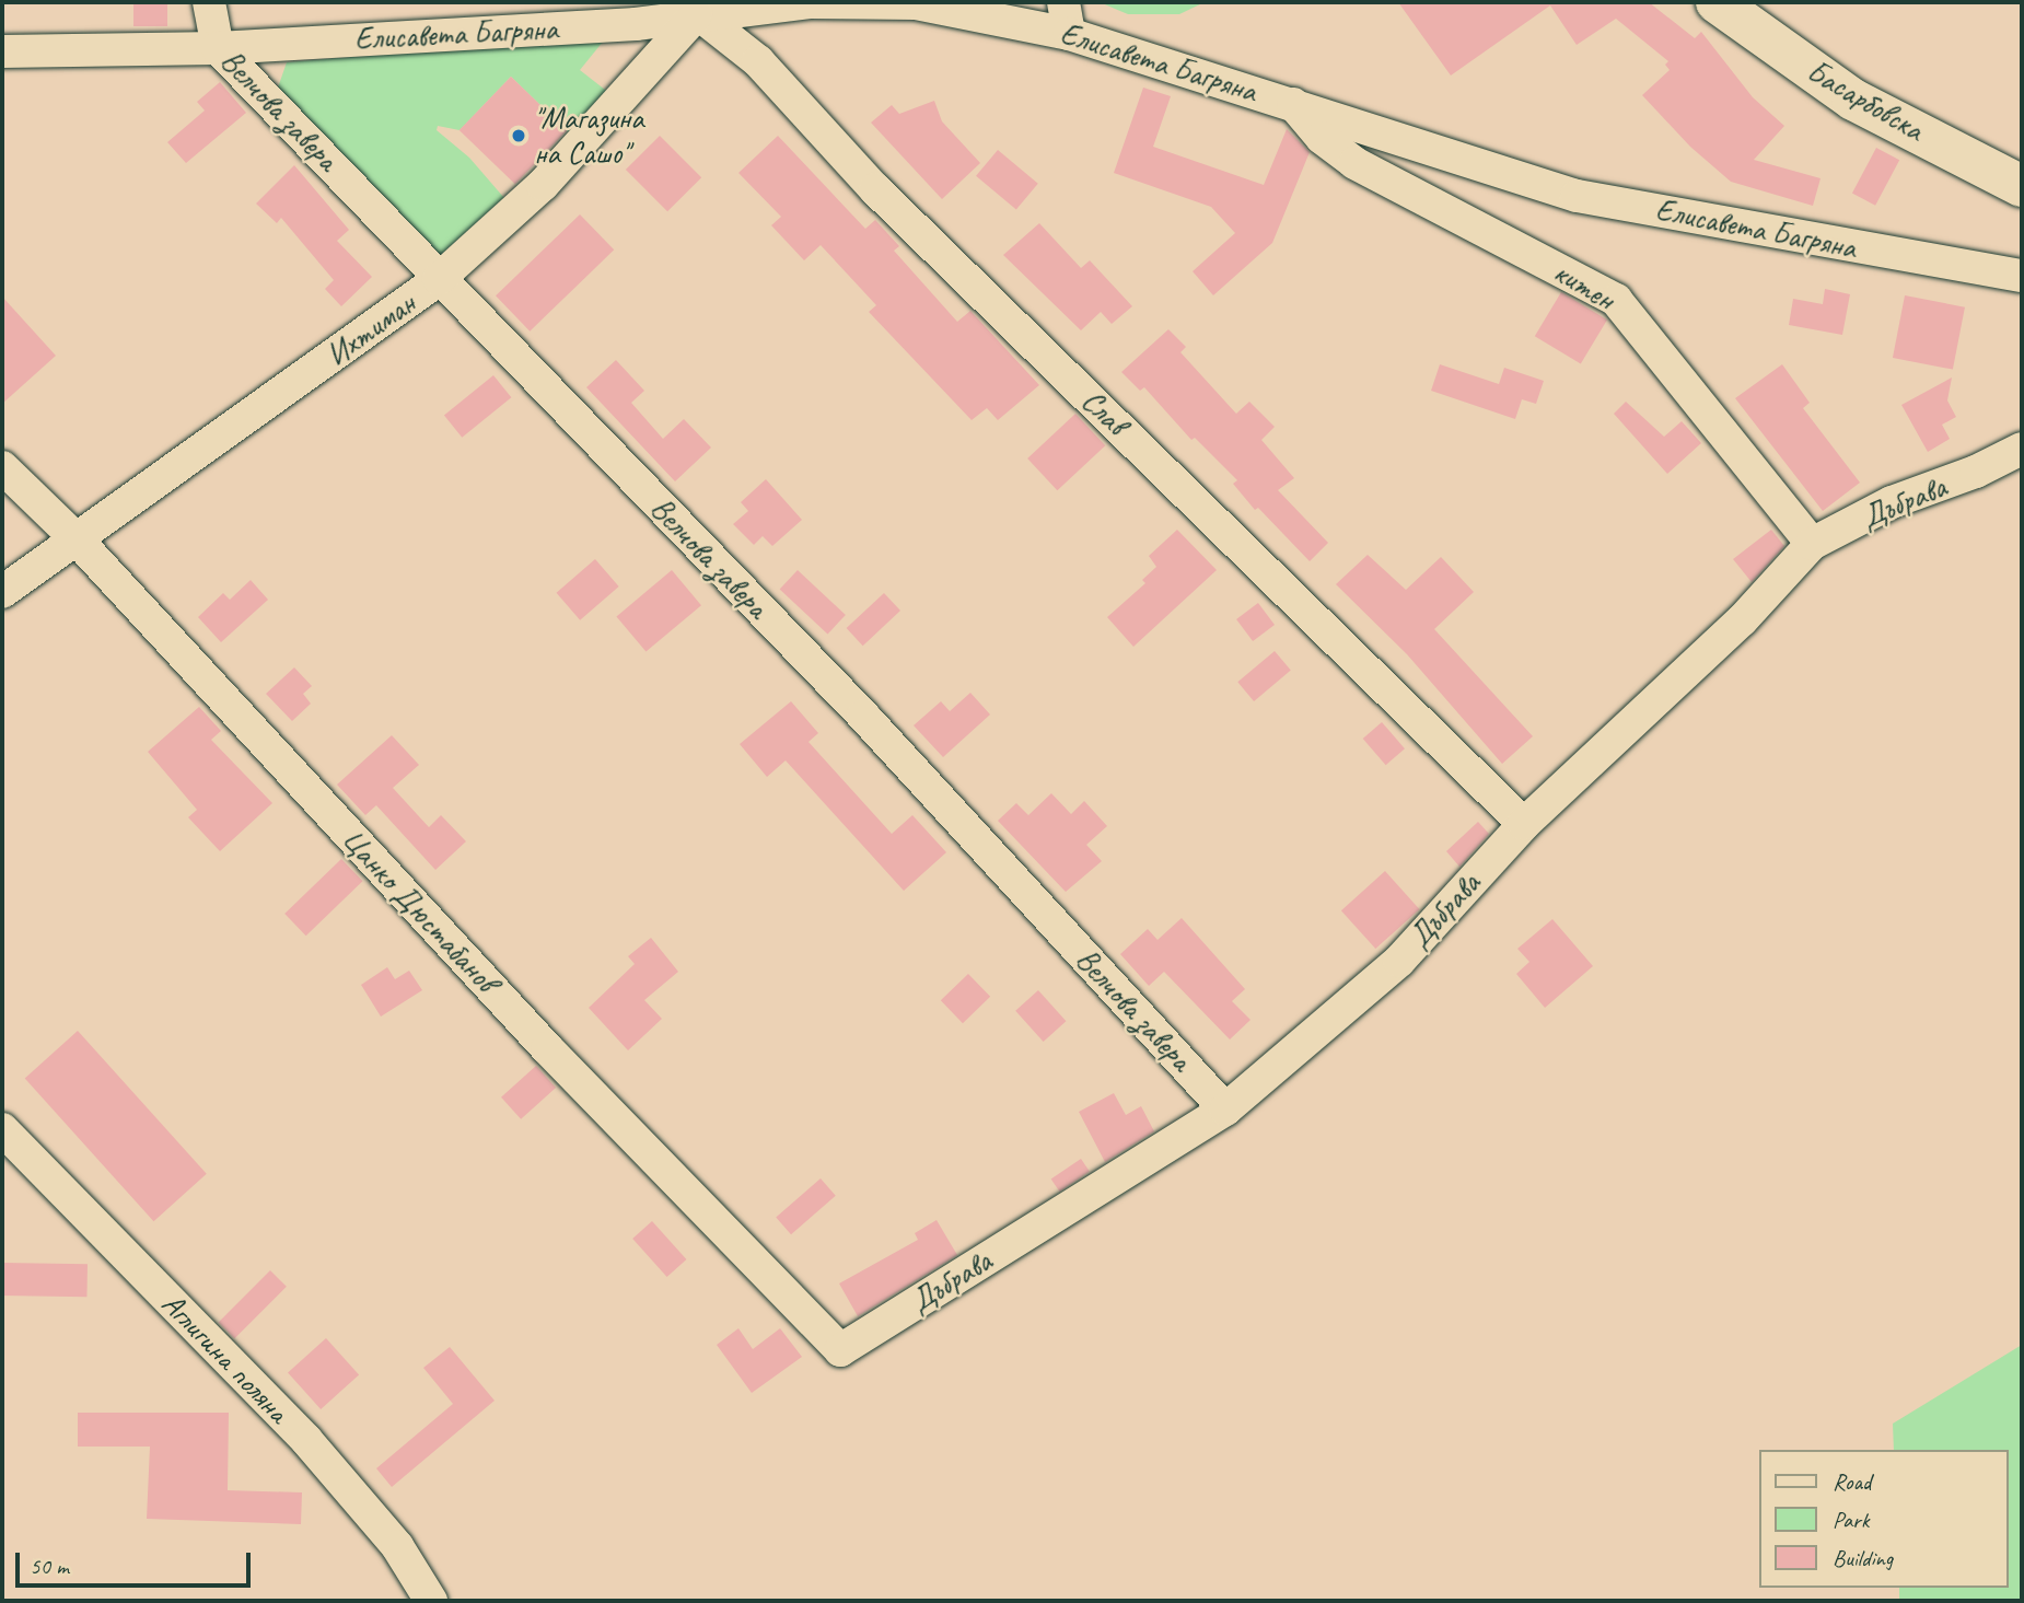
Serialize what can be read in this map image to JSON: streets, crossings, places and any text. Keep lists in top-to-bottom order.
{
  "streets": {
    "street": [
      "Елисавета Багряна",
      "Басарбовска",
      "Велчова завера",
      "китен",
      "Ихтиман",
      "Слав",
      "Дъбрава",
      "Цанко Дюстабанов",
      "Аглигина поляна"
    ]
  },
  "crossings": [
    ["Елисавета Багряна", "Велчова завера"],
    ["Елисавета Багряна", "китен"],
    ["Елисавета Багряна", "Ихтиман"],
    ["Елисавета Багряна", "Слав"],
    ["Велчова завера", "Ихтиман"],
    ["Велчова завера", "Дъбрава"],
    ["китен", "Дъбрава"],
    ["Ихтиман", "Слав"],
    ["Ихтиман", "Цанко Дюстабанов"],
    ["Слав", "Дъбрава"],
    ["Дъбрава", "Цанко Дюстабанов"]
  ],
  "places": ["''Магазина на Сашо''"],
  "legend": ["Road", "Park", "Building"],
  "scale_bar": "50 m"
}
